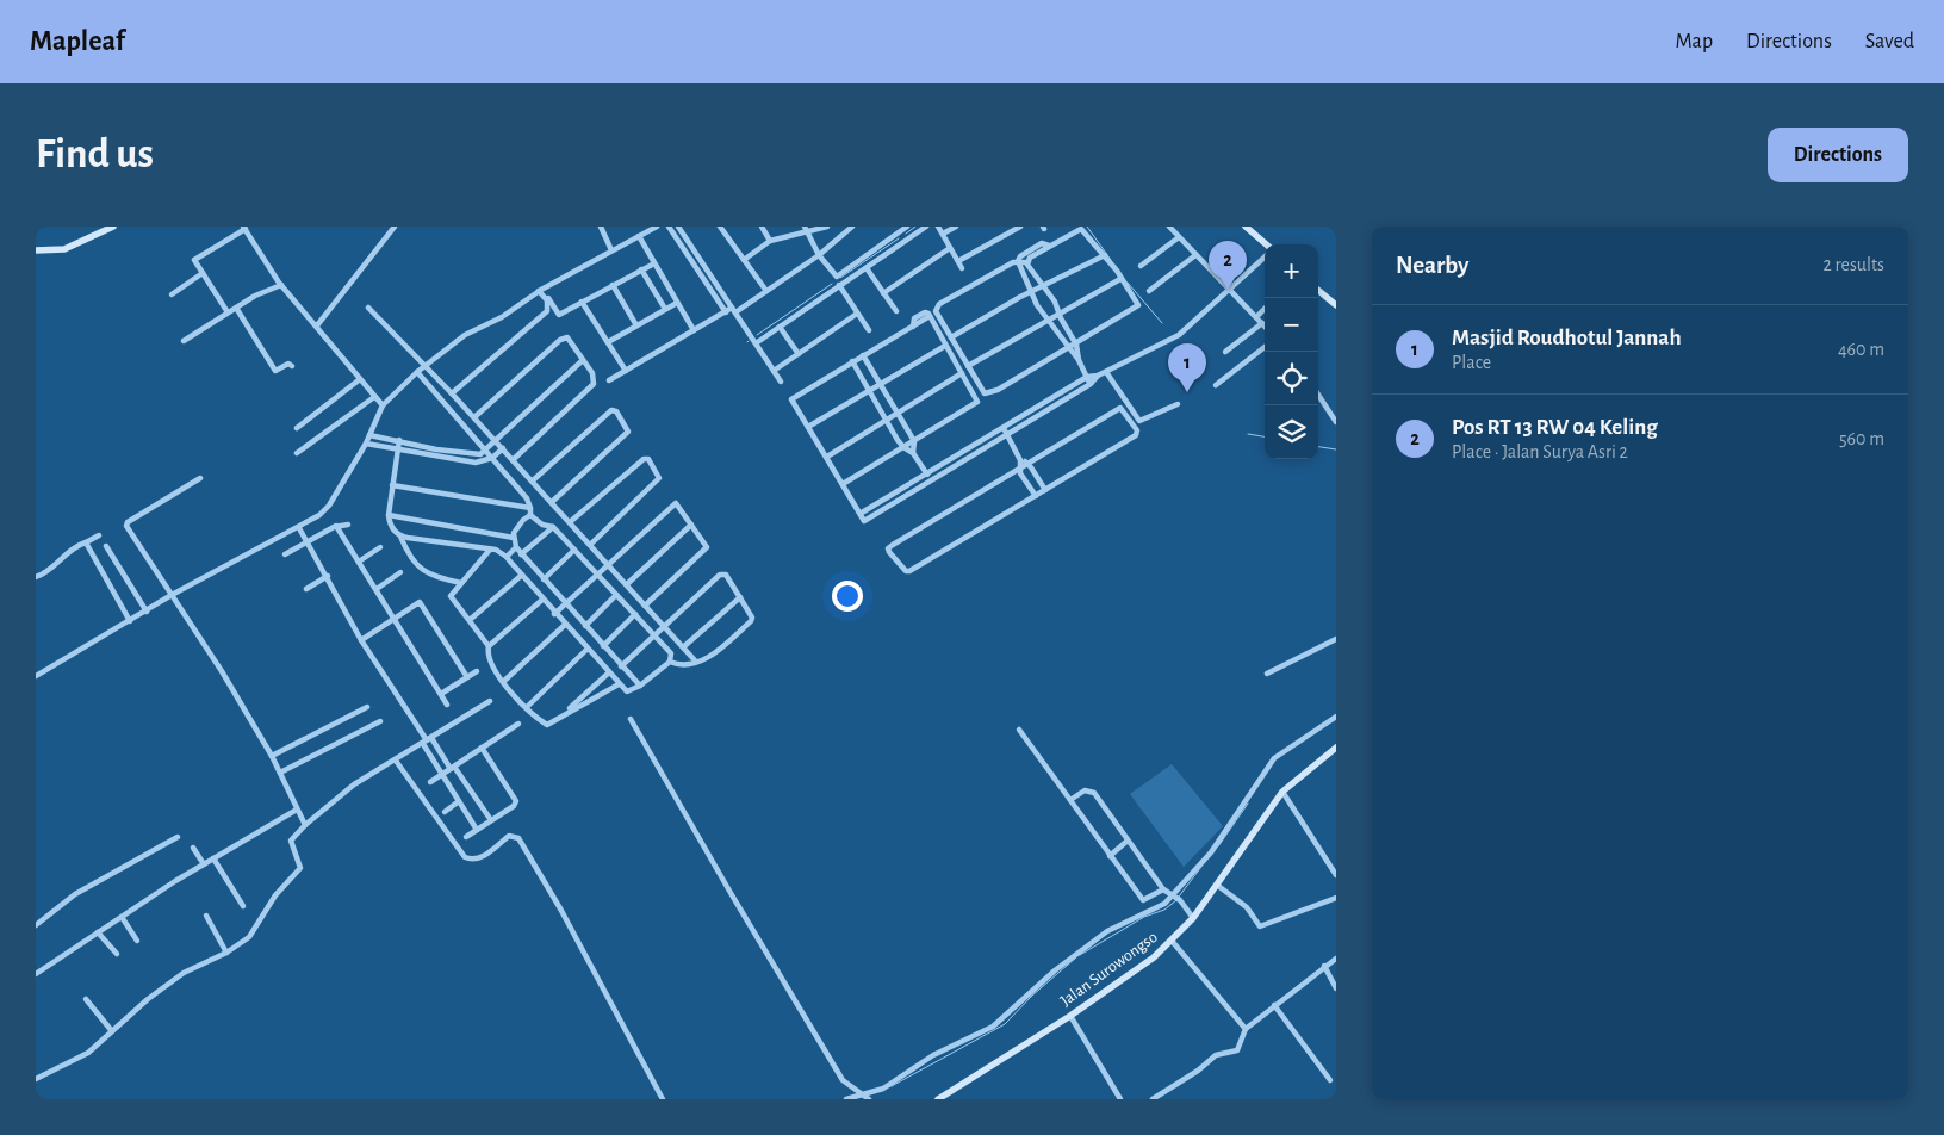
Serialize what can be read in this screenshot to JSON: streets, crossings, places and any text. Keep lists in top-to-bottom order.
{
  "streets": {
    "street": ["Jalan Surowongso"]
  },
  "page": {
    "header": "Mapleaf",
    "nav": ["Map", "Directions", "Saved"],
    "buttons": "Directions",
    "title": "Find us",
    "heading": ["Nearby", "2 results"],
    "pins": ["2", "1"],
    "map_buttons": ["+", "−"],
    "list": [
      {
        "mark": "1",
        "name": "Masjid Roudhotul Jannah",
        "note": "Place",
        "value": "460 m"
      },
      {
        "mark": "2",
        "name": "Pos RT 13 RW 04 Keling",
        "note": "Place · Jalan Surya Asri 2",
        "value": "560 m"
      }
    ]
  }
}
